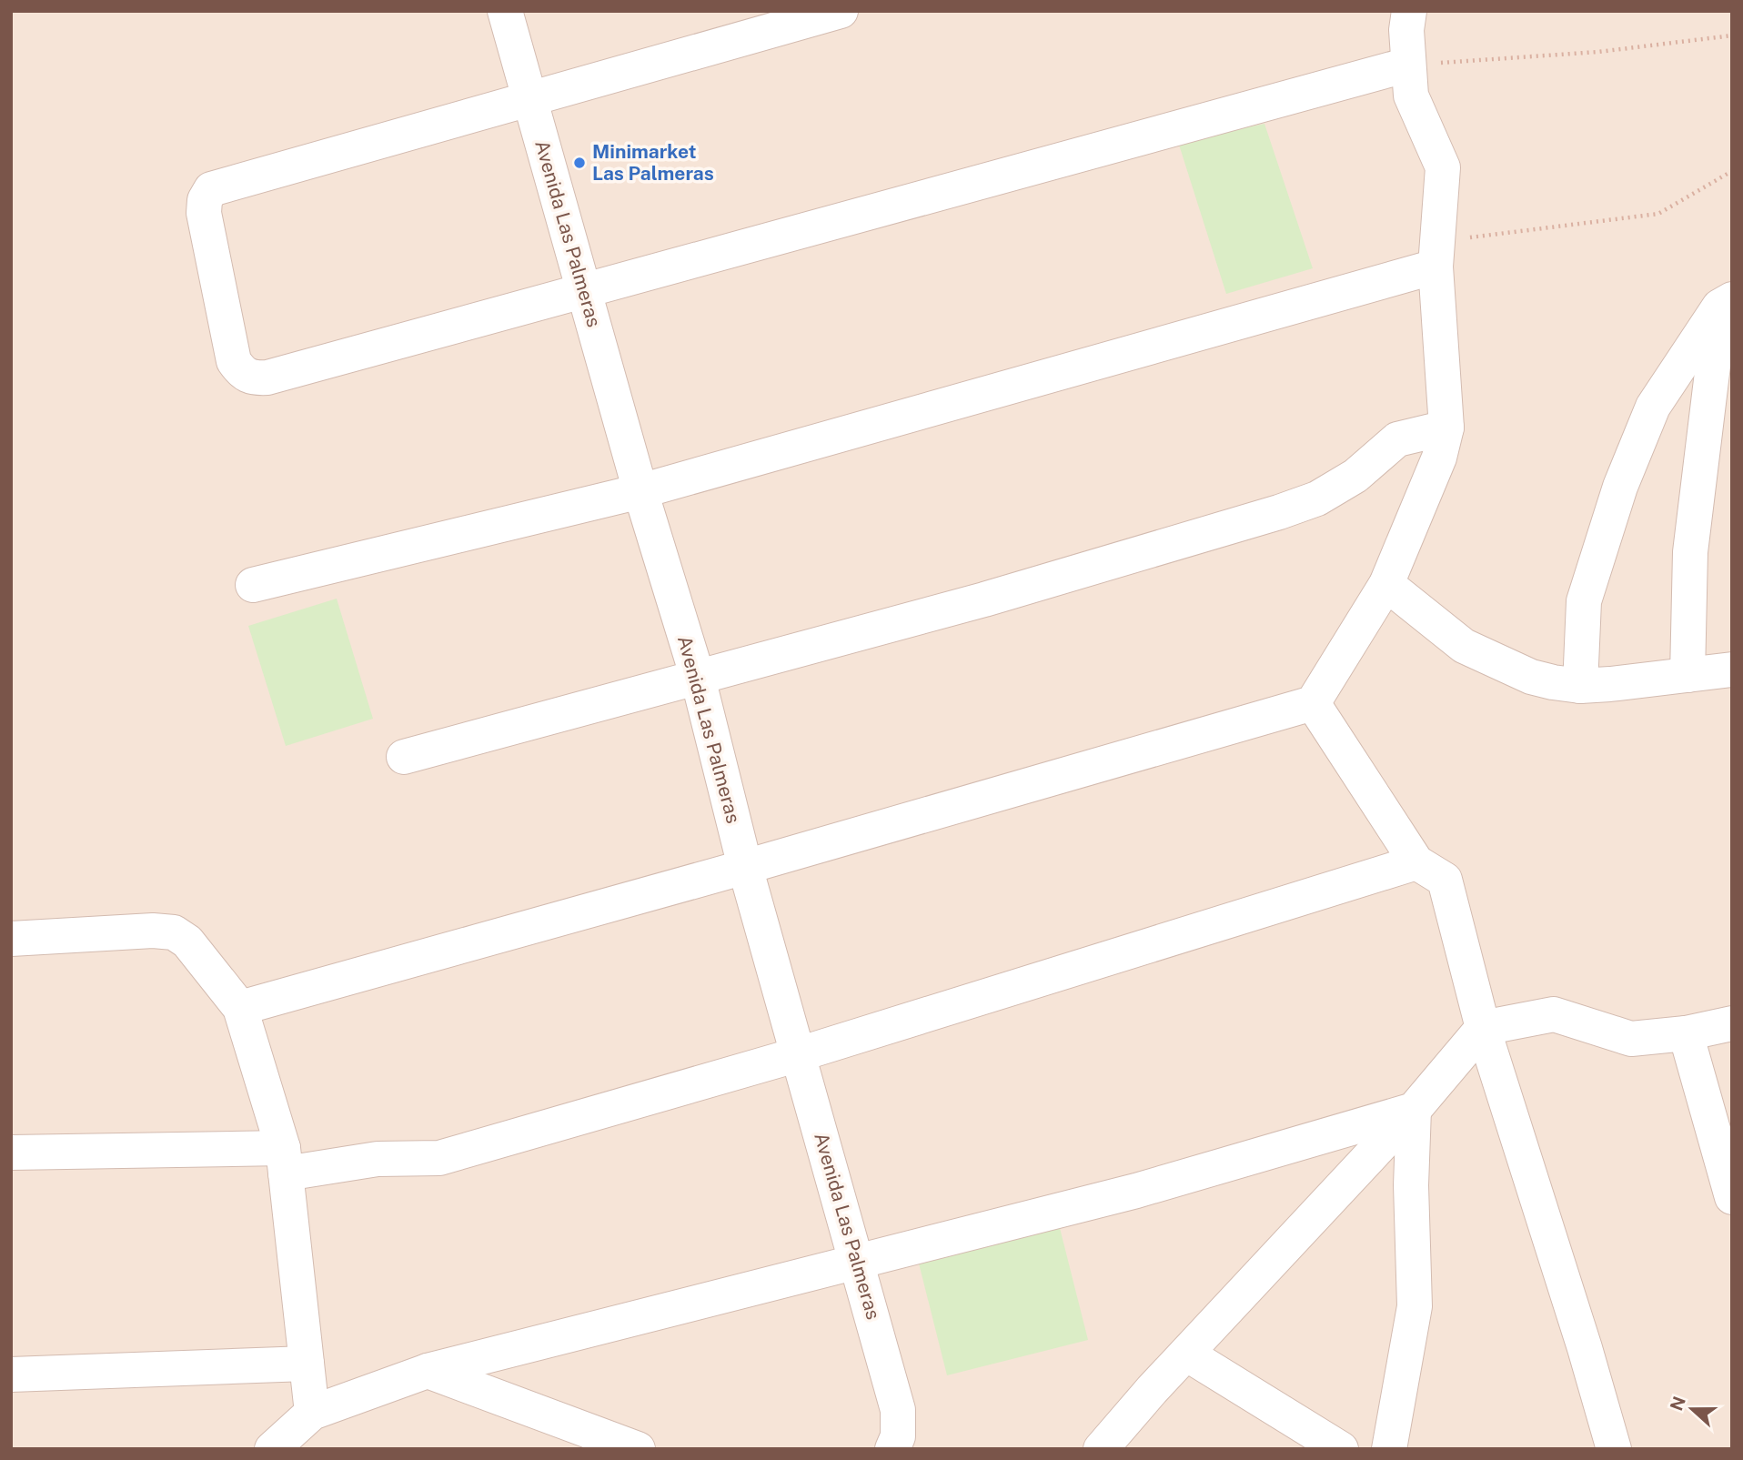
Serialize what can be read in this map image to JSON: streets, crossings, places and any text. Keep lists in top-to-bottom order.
{
  "streets": {
    "street": ["Avenida Las Palmeras"]
  },
  "places": ["Minimarket Las Palmeras"],
  "north": "left"
}
